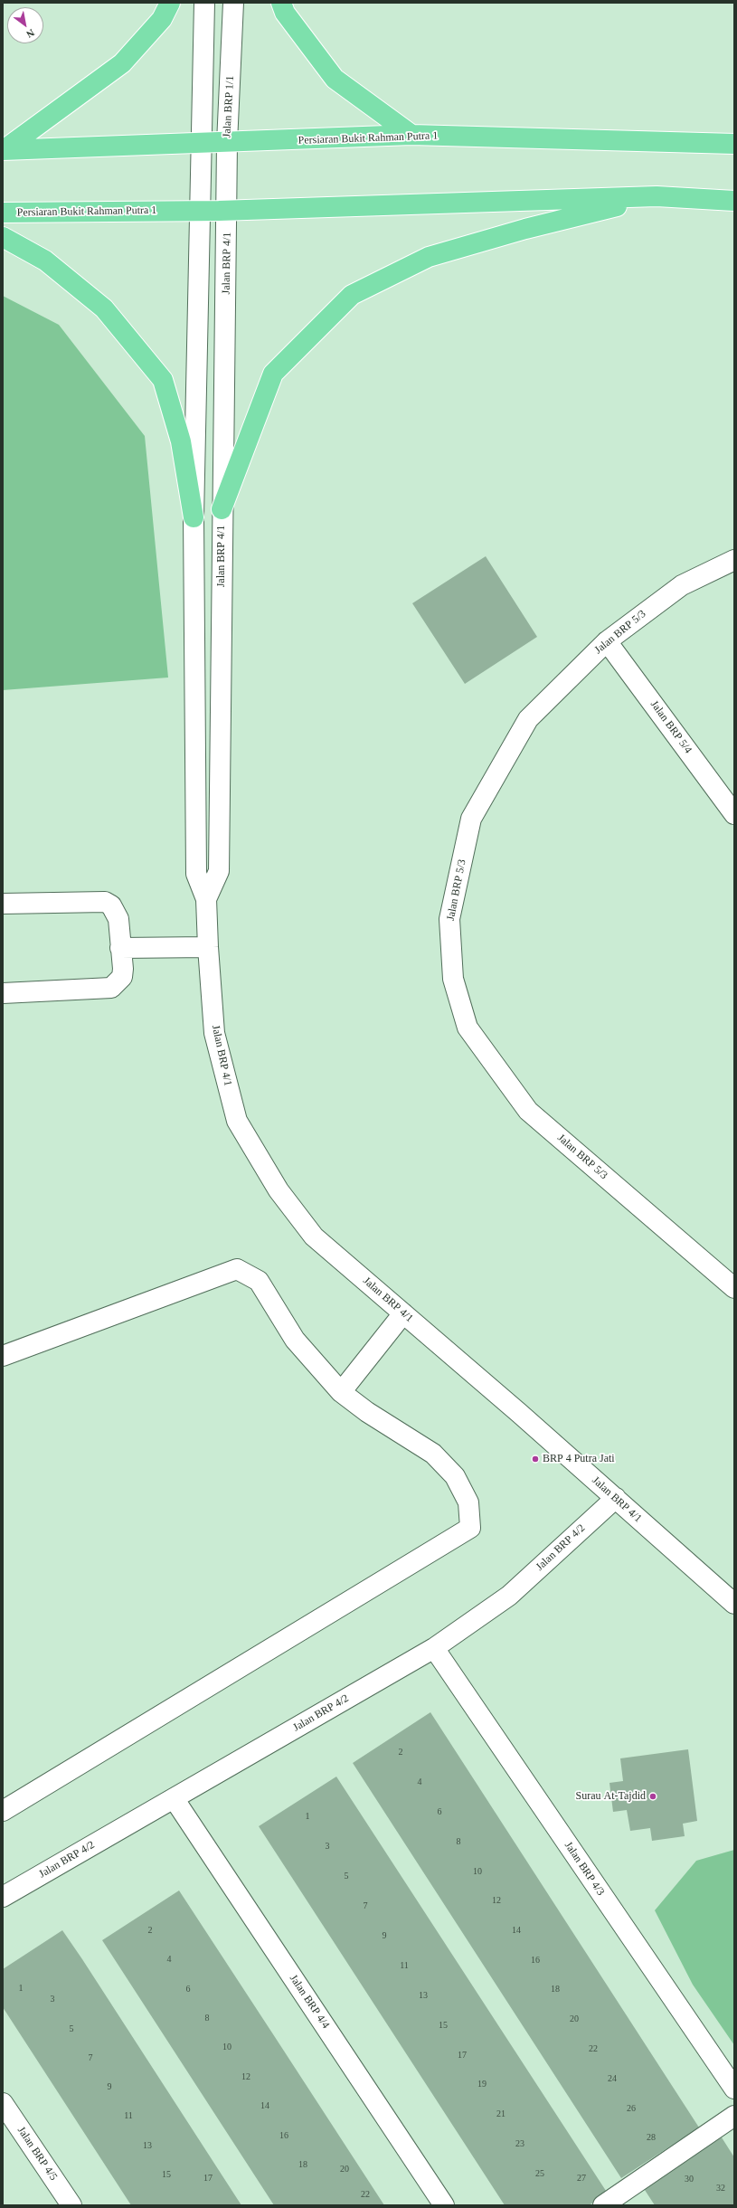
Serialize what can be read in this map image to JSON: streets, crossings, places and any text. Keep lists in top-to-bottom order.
{
  "streets": {
    "main road": ["Persiaran Bukit Rahman Putra 1"],
    "street": [
      "Jalan BRP 1/1",
      "Jalan BRP 4/1",
      "Jalan BRP 5/3",
      "Jalan BRP 5/4",
      "Jalan BRP 4/2",
      "Jalan BRP 4/3",
      "Jalan BRP 4/4",
      "Jalan BRP 4/5"
    ]
  },
  "crossings": [
    ["Jalan BRP 1/1", "Persiaran Bukit Rahman Putra 1"],
    ["Jalan BRP 1/1", "Jalan BRP 4/1"],
    ["Persiaran Bukit Rahman Putra 1", "Jalan BRP 4/1"],
    ["Jalan BRP 4/1", "Jalan BRP 4/2"],
    ["Jalan BRP 5/3", "Jalan BRP 5/4"],
    ["Jalan BRP 4/2", "Jalan BRP 4/3"],
    ["Jalan BRP 4/2", "Jalan BRP 4/4"]
  ],
  "places": ["BRP 4 Putra Jati", "Surau At-Tajdid"],
  "house_numbers": [
    "2",
    "4",
    "6",
    "1",
    "8",
    "3",
    "10",
    "5",
    "12",
    "7",
    "2",
    "14",
    "9",
    "4",
    "16",
    "11",
    "1",
    "6",
    "18",
    "13",
    "3",
    "8",
    "20",
    "15",
    "5",
    "10",
    "22",
    "17",
    "7",
    "12",
    "24",
    "19",
    "9",
    "14",
    "26",
    "21",
    "11",
    "16",
    "28",
    "23",
    "13",
    "18",
    "20",
    "25",
    "15",
    "17",
    "27",
    "30",
    "32",
    "22"
  ],
  "north": "bottom right"
}
